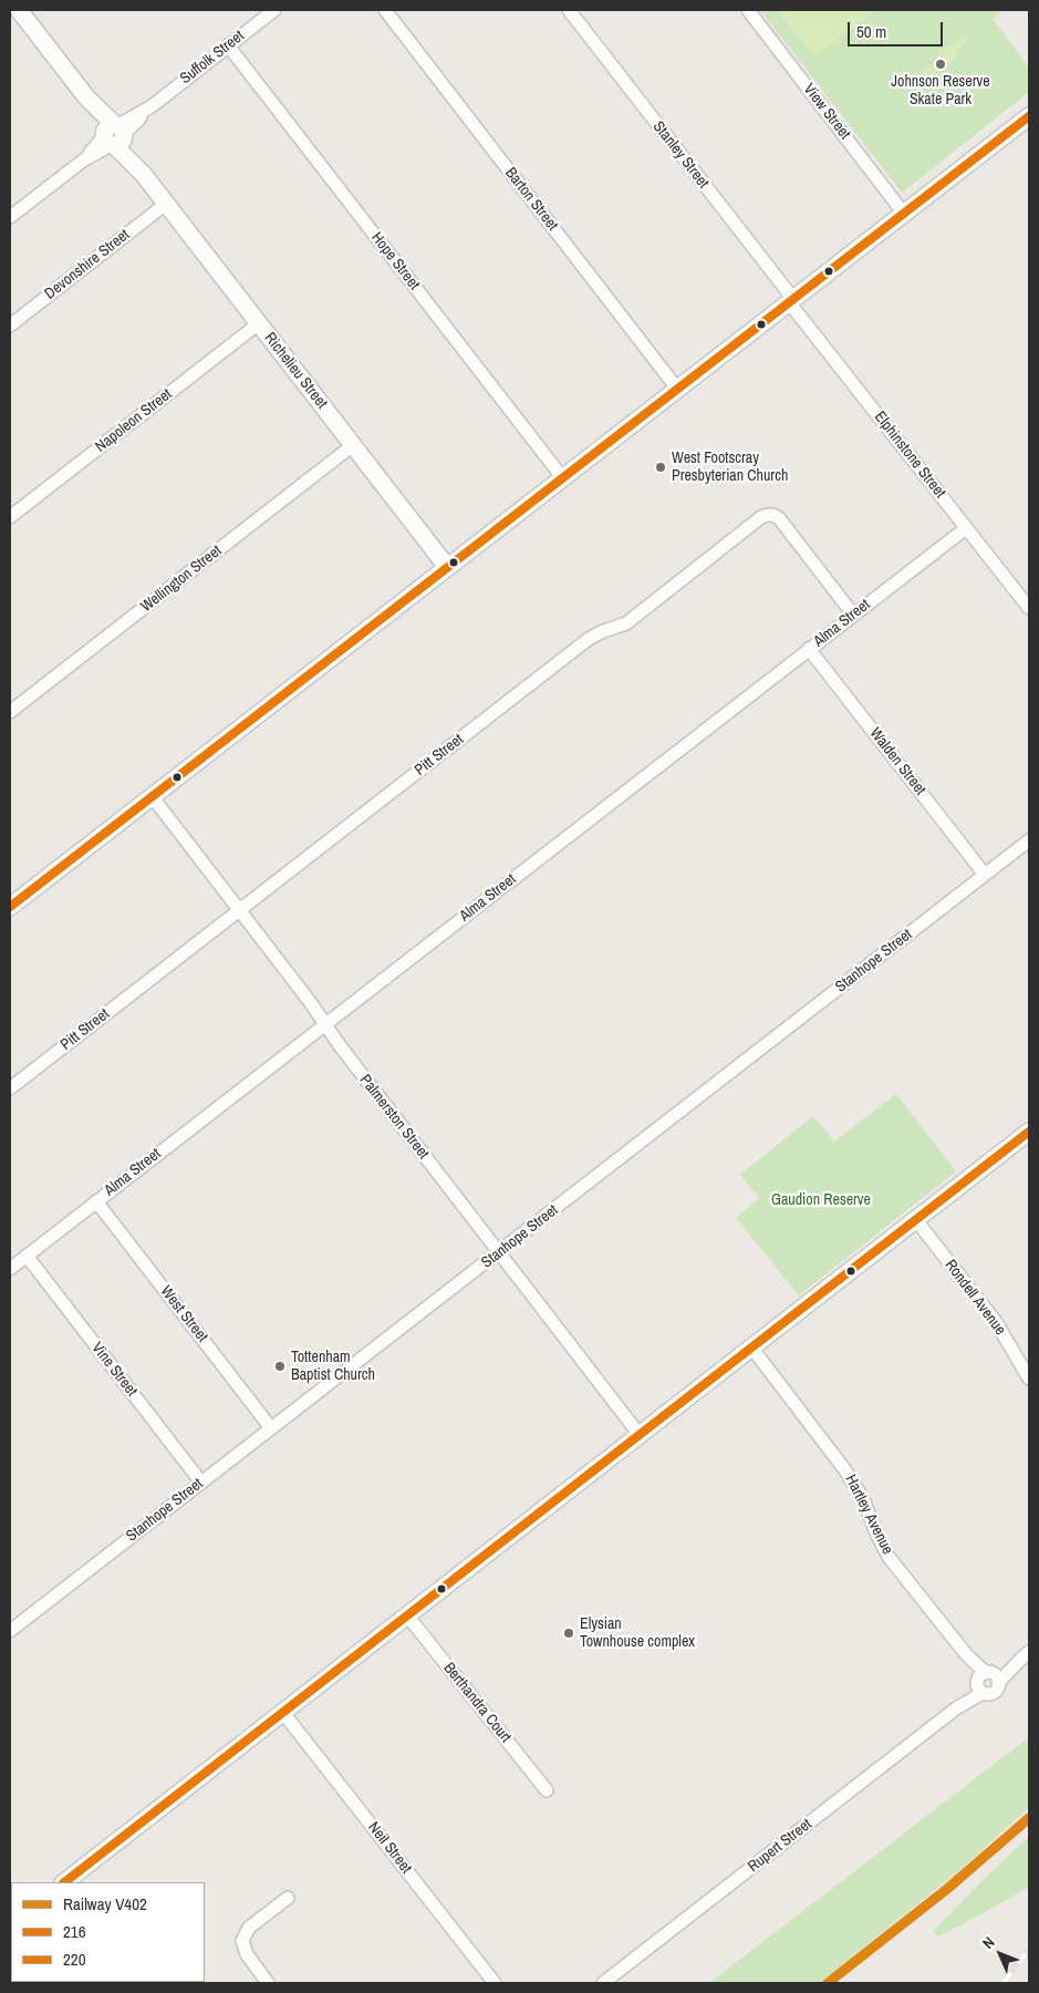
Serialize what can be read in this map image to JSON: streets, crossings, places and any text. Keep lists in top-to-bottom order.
{
  "streets": {
    "street": [
      "Suffolk Street",
      "View Street",
      "Stanley Street",
      "Barton Street",
      "Hope Street",
      "Devonshire Street",
      "Richelieu Street",
      "Napoleon Street",
      "Elphinstone Street",
      "Wellington Street",
      "Alma Street",
      "Pitt Street",
      "Walden Street",
      "Stanhope Street",
      "Palmerston Street",
      "Rondell Avenue",
      "West Street",
      "Vine Street",
      "Hartley Avenue",
      "Berthandra Court",
      "Rupert Street",
      "Neil Street"
    ]
  },
  "crossings": [
    ["Suffolk Street", "Hope Street"],
    ["Suffolk Street", "Richelieu Street"],
    ["Stanley Street", "Elphinstone Street"],
    ["Devonshire Street", "Richelieu Street"],
    ["Richelieu Street", "Napoleon Street"],
    ["Richelieu Street", "Wellington Street"],
    ["Elphinstone Street", "Alma Street"],
    ["Alma Street", "Pitt Street"],
    ["Alma Street", "Walden Street"],
    ["Alma Street", "Palmerston Street"],
    ["Alma Street", "West Street"],
    ["Alma Street", "Vine Street"],
    ["Pitt Street", "Palmerston Street"],
    ["Walden Street", "Stanhope Street"],
    ["Stanhope Street", "Palmerston Street"],
    ["Stanhope Street", "West Street"],
    ["Stanhope Street", "Vine Street"],
    ["Hartley Avenue", "Rupert Street"]
  ],
  "parks": ["Gaudion Reserve"],
  "places": [
    "Johnson Reserve Skate Park",
    "West Footscray Presbyterian Church",
    "Tottenham Baptist Church",
    "Elysian Townhouse complex"
  ],
  "lines": ["transit line 216", "transit line 220", "rail line V402"],
  "legend": ["Railway V402", "216", "220"],
  "scale_bar": "50 m",
  "north": "top left"
}
